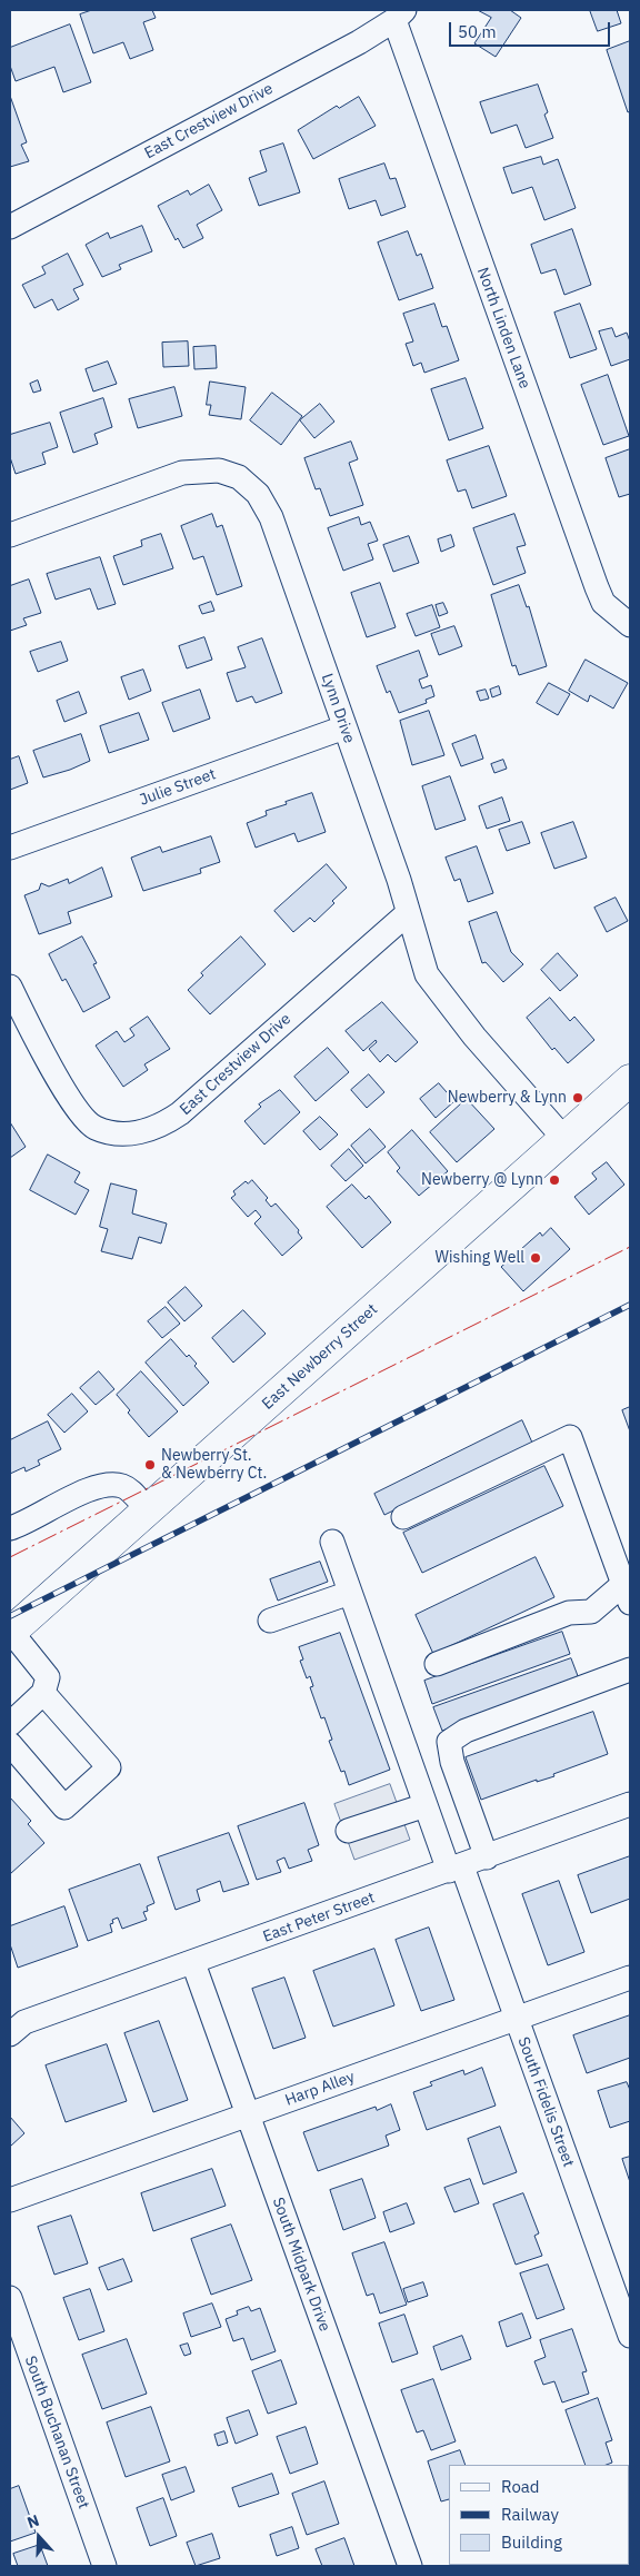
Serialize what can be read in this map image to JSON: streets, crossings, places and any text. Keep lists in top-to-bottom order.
{
  "streets": {
    "main road": ["East Newberry Street"],
    "street": [
      "East Crestview Drive",
      "North Linden Lane",
      "Lynn Drive",
      "Julie Street",
      "East Peter Street",
      "Harp Alley",
      "South Fidelis Street",
      "South Midpark Drive",
      "South Buchanan Street"
    ]
  },
  "crossings": [
    ["East Crestview Drive", "North Linden Lane"],
    ["East Crestview Drive", "Lynn Drive"],
    ["Lynn Drive", "Julie Street"],
    ["Lynn Drive", "East Newberry Street"],
    ["East Peter Street", "South Fidelis Street"],
    ["East Peter Street", "South Midpark Drive"],
    ["Harp Alley", "South Fidelis Street"],
    ["Harp Alley", "South Midpark Drive"]
  ],
  "places": [
    "Newberry & Lynn",
    "Newberry @ Lynn",
    "Wishing Well",
    "Newberry St. & Newberry Ct."
  ],
  "legend": ["Road", "Railway", "Building"],
  "scale_bar": "50 m",
  "north": "top"
}
